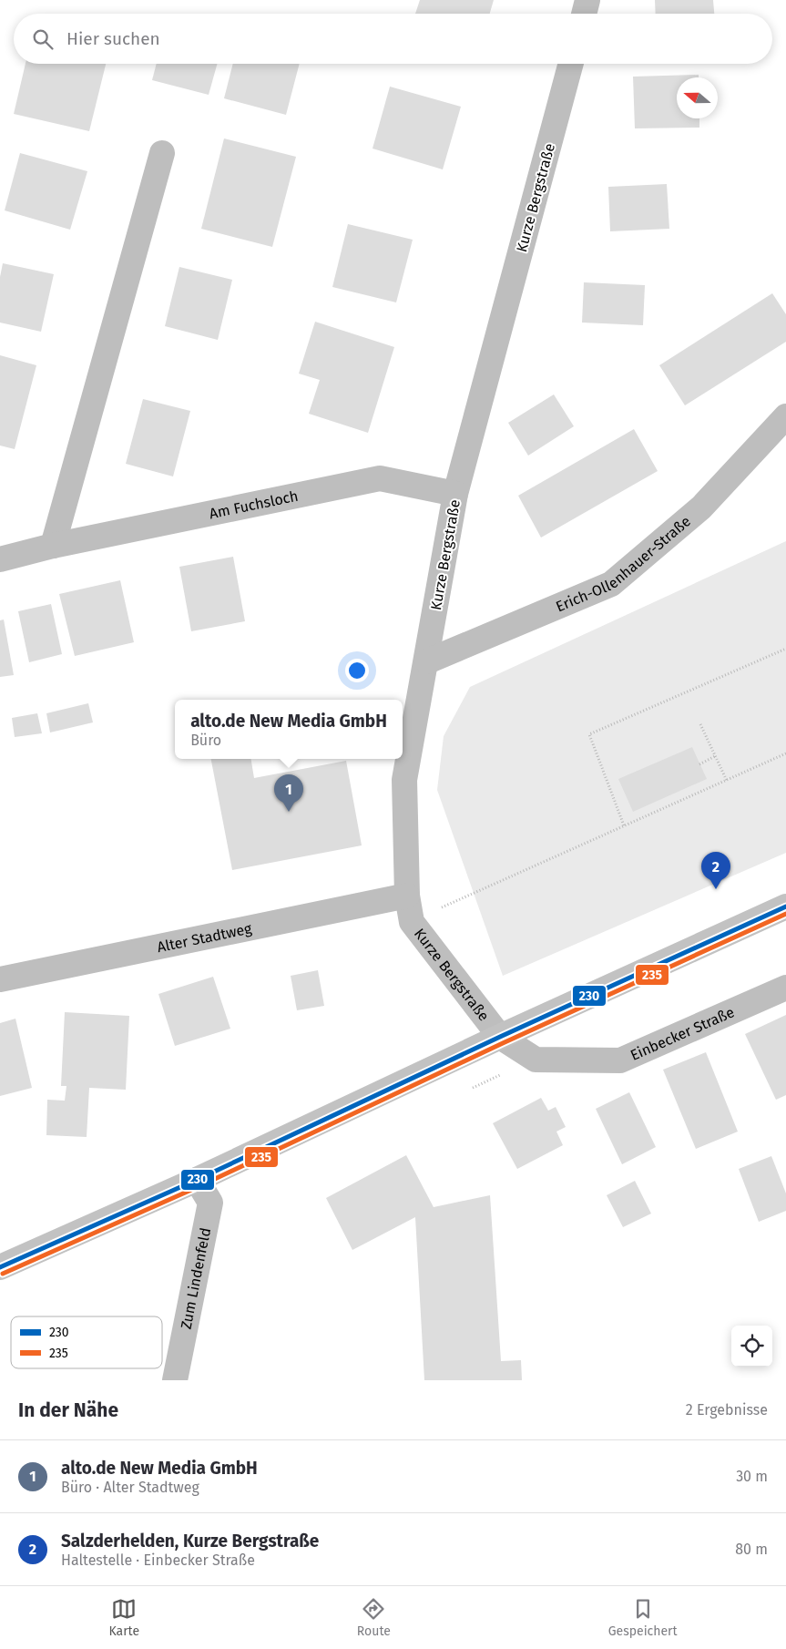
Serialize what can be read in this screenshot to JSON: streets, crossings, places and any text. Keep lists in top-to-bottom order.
{
  "streets": {
    "street": [
      "Kurze Bergstraße",
      "Am Fuchsloch",
      "Erich-Ollenhauer-Straße",
      "Alter Stadtweg",
      "Einbecker Straße",
      "Zum Lindenfeld"
    ]
  },
  "crossings": [
    ["Kurze Bergstraße", "Am Fuchsloch"],
    ["Kurze Bergstraße", "Erich-Ollenhauer-Straße"],
    ["Kurze Bergstraße", "Alter Stadtweg"],
    ["Kurze Bergstraße", "Einbecker Straße"]
  ],
  "lines": ["transit line 230", "transit line 235"],
  "legend": ["230", "235"],
  "north": "left",
  "page": {
    "search": "Hier suchen",
    "popup": ["alto.de New Media GmbH", "Büro"],
    "pins": ["1", "2"],
    "heading": ["In der Nähe", "2 Ergebnisse"],
    "list": [
      {
        "mark": "1",
        "name": "alto.de New Media GmbH",
        "note": "Büro · Alter Stadtweg",
        "value": "30 m"
      },
      {
        "mark": "2",
        "name": "Salzderhelden, Kurze Bergstraße",
        "note": "Haltestelle · Einbecker Straße",
        "value": "80 m"
      }
    ],
    "nav": ["Karte", "Route", "Gespeichert"]
  }
}
